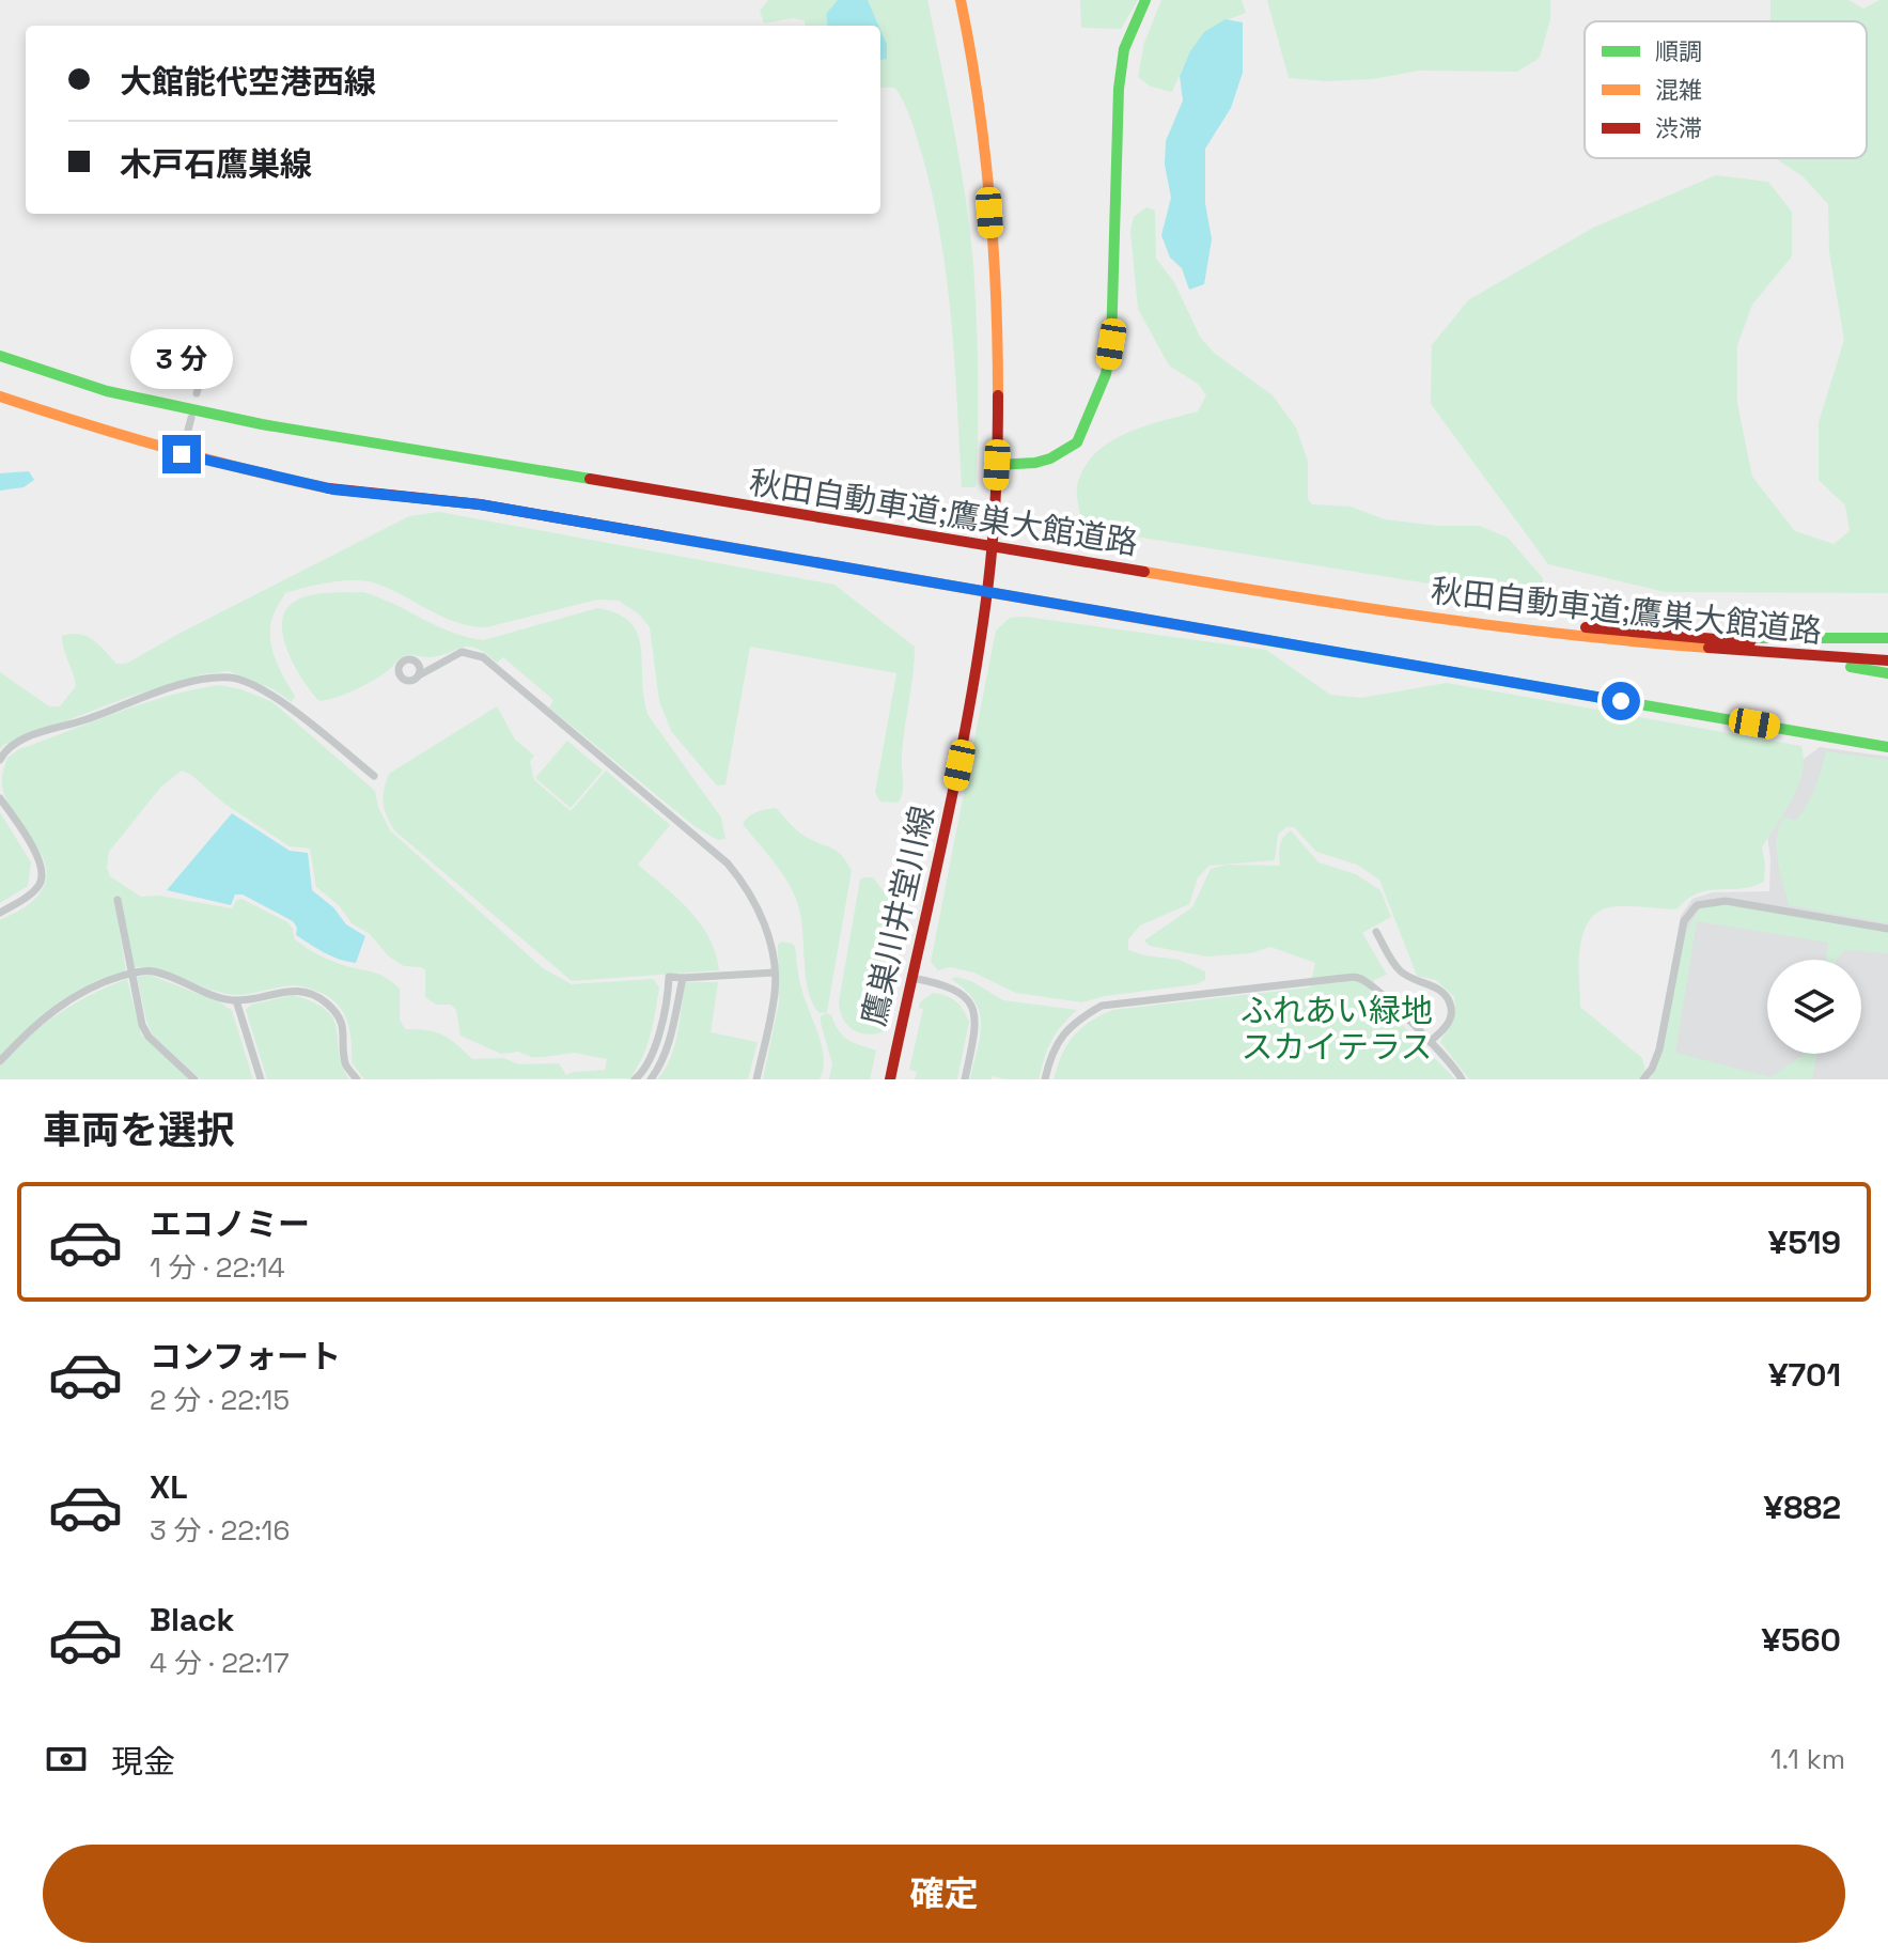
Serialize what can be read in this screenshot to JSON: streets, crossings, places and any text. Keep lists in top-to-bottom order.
{
  "streets": {
    "main road": ["秋田自動車道;鷹巣大館道路", "鷹巣川井堂川線"]
  },
  "parks": ["ふれあい緑地 スカイテラス"],
  "legend": ["順調", "混雑", "渋滞"],
  "page": {
    "banner": ["大館能代空港西線", "木戸石鷹巣線"],
    "bubble": "3 分",
    "heading": "車両を選択",
    "list": [
      {
        "name": "エコノミー",
        "note": "1 分 · 22:14",
        "value": "¥519"
      },
      {
        "name": "コンフォート",
        "note": "2 分 · 22:15",
        "value": "¥701"
      },
      {
        "name": "XL",
        "note": "3 分 · 22:16",
        "value": "¥882"
      },
      {
        "name": "Black",
        "note": "4 分 · 22:17",
        "value": "¥560"
      }
    ],
    "pay": ["現金", "1.1 km"],
    "buttons": "確定"
  }
}
